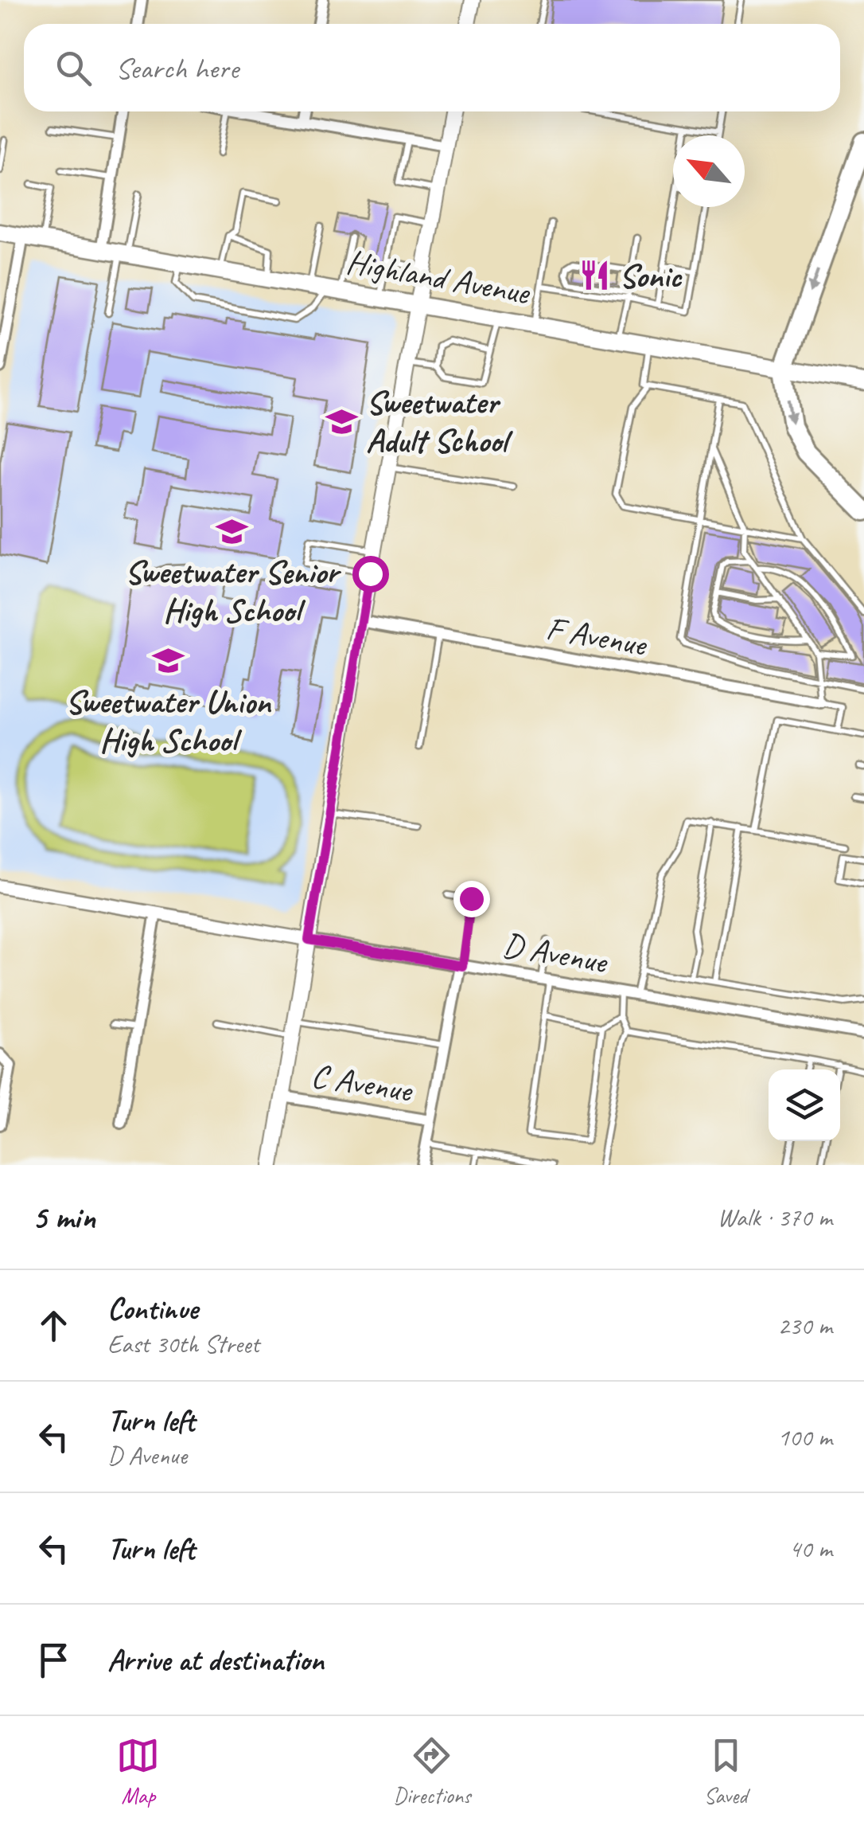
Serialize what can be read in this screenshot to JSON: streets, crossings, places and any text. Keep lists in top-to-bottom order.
{
  "streets": {
    "main road": ["Highland Avenue"],
    "street": ["F Avenue", "D Avenue", "C Avenue"]
  },
  "places": {
    "restaurant": ["Sonic"],
    "school or university": ["Sweetwater Adult School", "Sweetwater Senior High School", "Sweetwater Union High School"]
  },
  "north": "top left",
  "page": {
    "search": "Search here",
    "heading": ["5 min", "Walk · 370 m"],
    "list": [
      ["Continue", "East 30th Street", "230 m"],
      ["Turn left", "D Avenue", "100 m"],
      ["Turn left", "40 m"],
      "Arrive at destination"
    ],
    "nav": ["Map", "Directions", "Saved"]
  }
}
